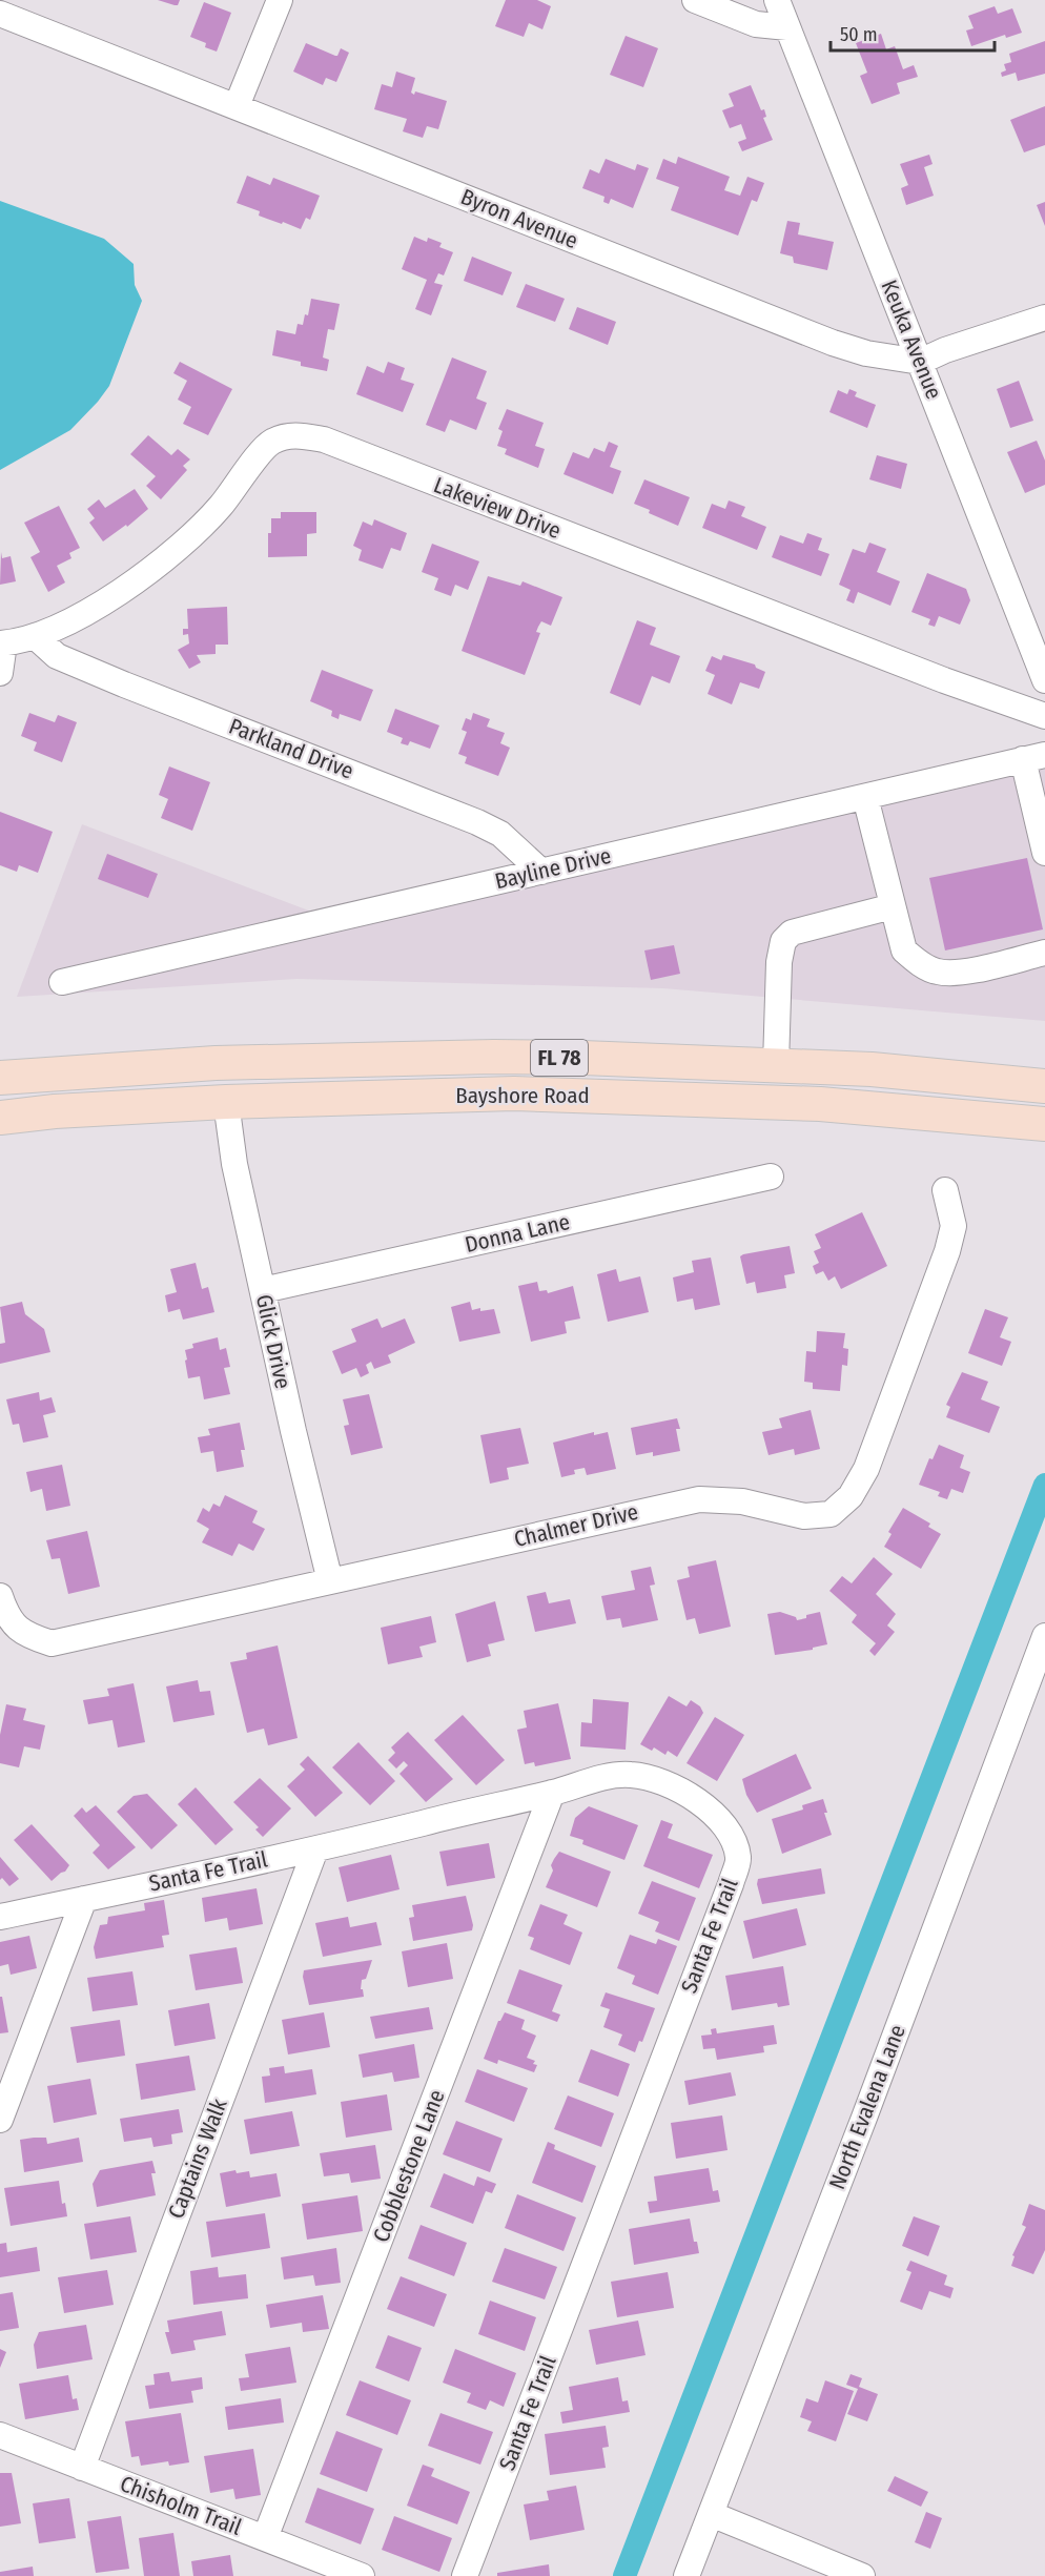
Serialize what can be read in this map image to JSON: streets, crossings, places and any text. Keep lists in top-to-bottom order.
{
  "streets": {
    "main road": ["FL 78", "Bayshore Road"],
    "street": [
      "Byron Avenue",
      "Keuka Avenue",
      "Lakeview Drive",
      "Parkland Drive",
      "Bayline Drive",
      "Donna Lane",
      "Glick Drive",
      "Chalmer Drive",
      "Santa Fe Trail",
      "North Evalena Lane",
      "Captains Walk",
      "Cobblestone Lane",
      "Chisholm Trail"
    ]
  },
  "crossings": [
    ["Byron Avenue", "Keuka Avenue"],
    ["Lakeview Drive", "Parkland Drive"],
    ["Parkland Drive", "Bayline Drive"],
    ["Bayshore Road", "Glick Drive"],
    ["Donna Lane", "Glick Drive"],
    ["Glick Drive", "Chalmer Drive"],
    ["Santa Fe Trail", "Captains Walk"],
    ["Santa Fe Trail", "Cobblestone Lane"],
    ["Captains Walk", "Chisholm Trail"],
    ["Cobblestone Lane", "Chisholm Trail"]
  ],
  "scale_bar": "50 m"
}
